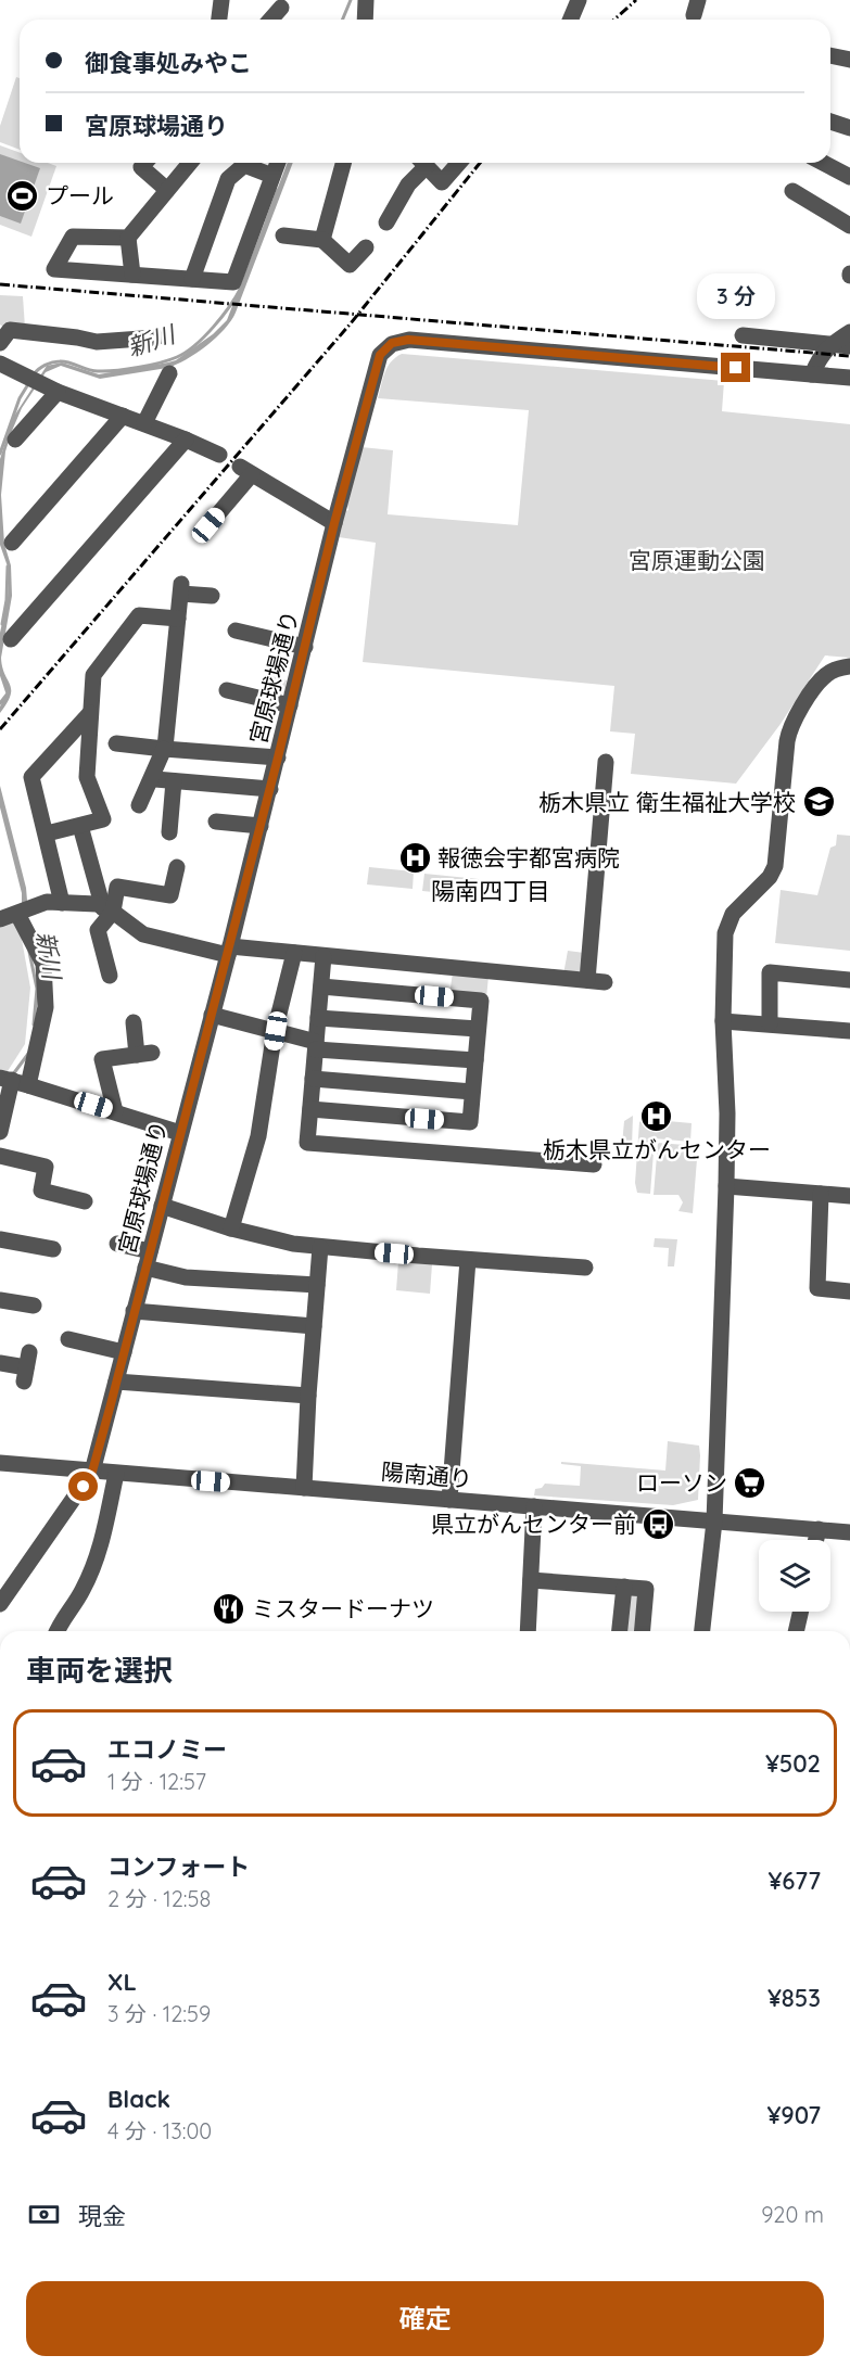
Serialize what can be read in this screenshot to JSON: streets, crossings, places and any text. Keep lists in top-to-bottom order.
{
  "streets": {
    "street": ["宮原球場通り", "陽南通り"]
  },
  "crossings": [
    ["宮原球場通り", "陽南通り"]
  ],
  "districts": ["陽南四丁目"],
  "water": ["新川"],
  "parks": ["宮原運動公園"],
  "places": {
    "sports": ["プール"],
    "school or university": ["栃木県立 衛生福祉大学校"],
    "hospital": ["報徳会宇都宮病院", "栃木県立がんセンター"],
    "supermarket": ["ローソン"],
    "bus stop": ["県立がんセンター前"],
    "restaurant": ["ミスタードーナツ"]
  },
  "page": {
    "banner": ["御食事処みやこ", "宮原球場通り"],
    "bubble": "3 分",
    "heading": "車両を選択",
    "list": [
      {
        "name": "エコノミー",
        "note": "1 分 · 12:57",
        "value": "¥502"
      },
      {
        "name": "コンフォート",
        "note": "2 分 · 12:58",
        "value": "¥677"
      },
      {
        "name": "XL",
        "note": "3 分 · 12:59",
        "value": "¥853"
      },
      {
        "name": "Black",
        "note": "4 分 · 13:00",
        "value": "¥907"
      }
    ],
    "pay": ["現金", "920 m"],
    "buttons": "確定"
  }
}
